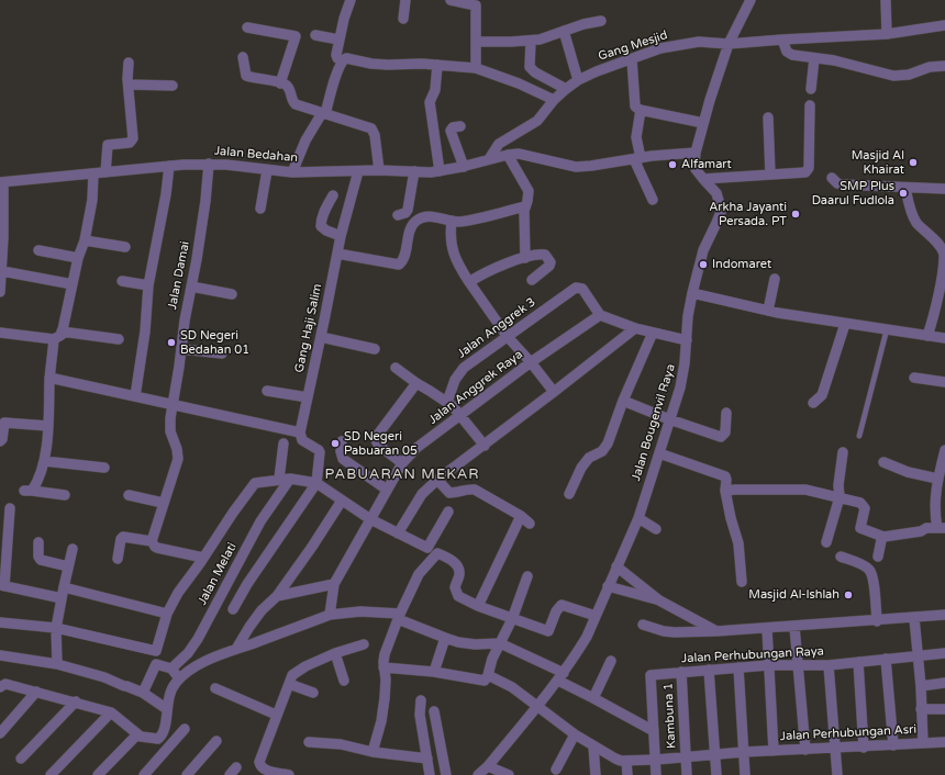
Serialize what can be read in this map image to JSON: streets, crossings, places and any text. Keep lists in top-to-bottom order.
{
  "streets": {
    "street": [
      "Gang Mesjid",
      "Jalan Bedahan",
      "Jalan Damai",
      "Gang Haji Salim",
      "Jalan Anggrek 3",
      "Jalan Anggrek Raya",
      "Jalan Bougenvil Raya",
      "Jalan Melati",
      "Jalan Perhubungan Raya",
      "Kambuna 1",
      "Jalan Perhubungan Asri"
    ]
  },
  "crossings": [
    ["Gang Mesjid", "Jalan Bedahan"],
    ["Gang Mesjid", "Jalan Bougenvil Raya"],
    ["Jalan Bedahan", "Jalan Damai"],
    ["Jalan Bedahan", "Gang Haji Salim"],
    ["Jalan Bedahan", "Jalan Bougenvil Raya"],
    ["Jalan Anggrek 3", "Jalan Anggrek Raya"],
    ["Jalan Bougenvil Raya", "Jalan Perhubungan Asri"],
    ["Jalan Perhubungan Raya", "Kambuna 1"],
    ["Jalan Perhubungan Raya", "Jalan Perhubungan Asri"],
    ["Kambuna 1", "Jalan Perhubungan Asri"]
  ],
  "districts": ["PABUARAN MEKAR"],
  "places": [
    "Masjid Al Khairat",
    "Alfamart",
    "SMP Plus Daarul Fudlola",
    "Arkha Jayanti Persada. PT",
    "Indomaret",
    "SD Negeri Bedahan 01",
    "SD Negeri Pabuaran 05",
    "Masjid Al-Ishlah"
  ]
}
